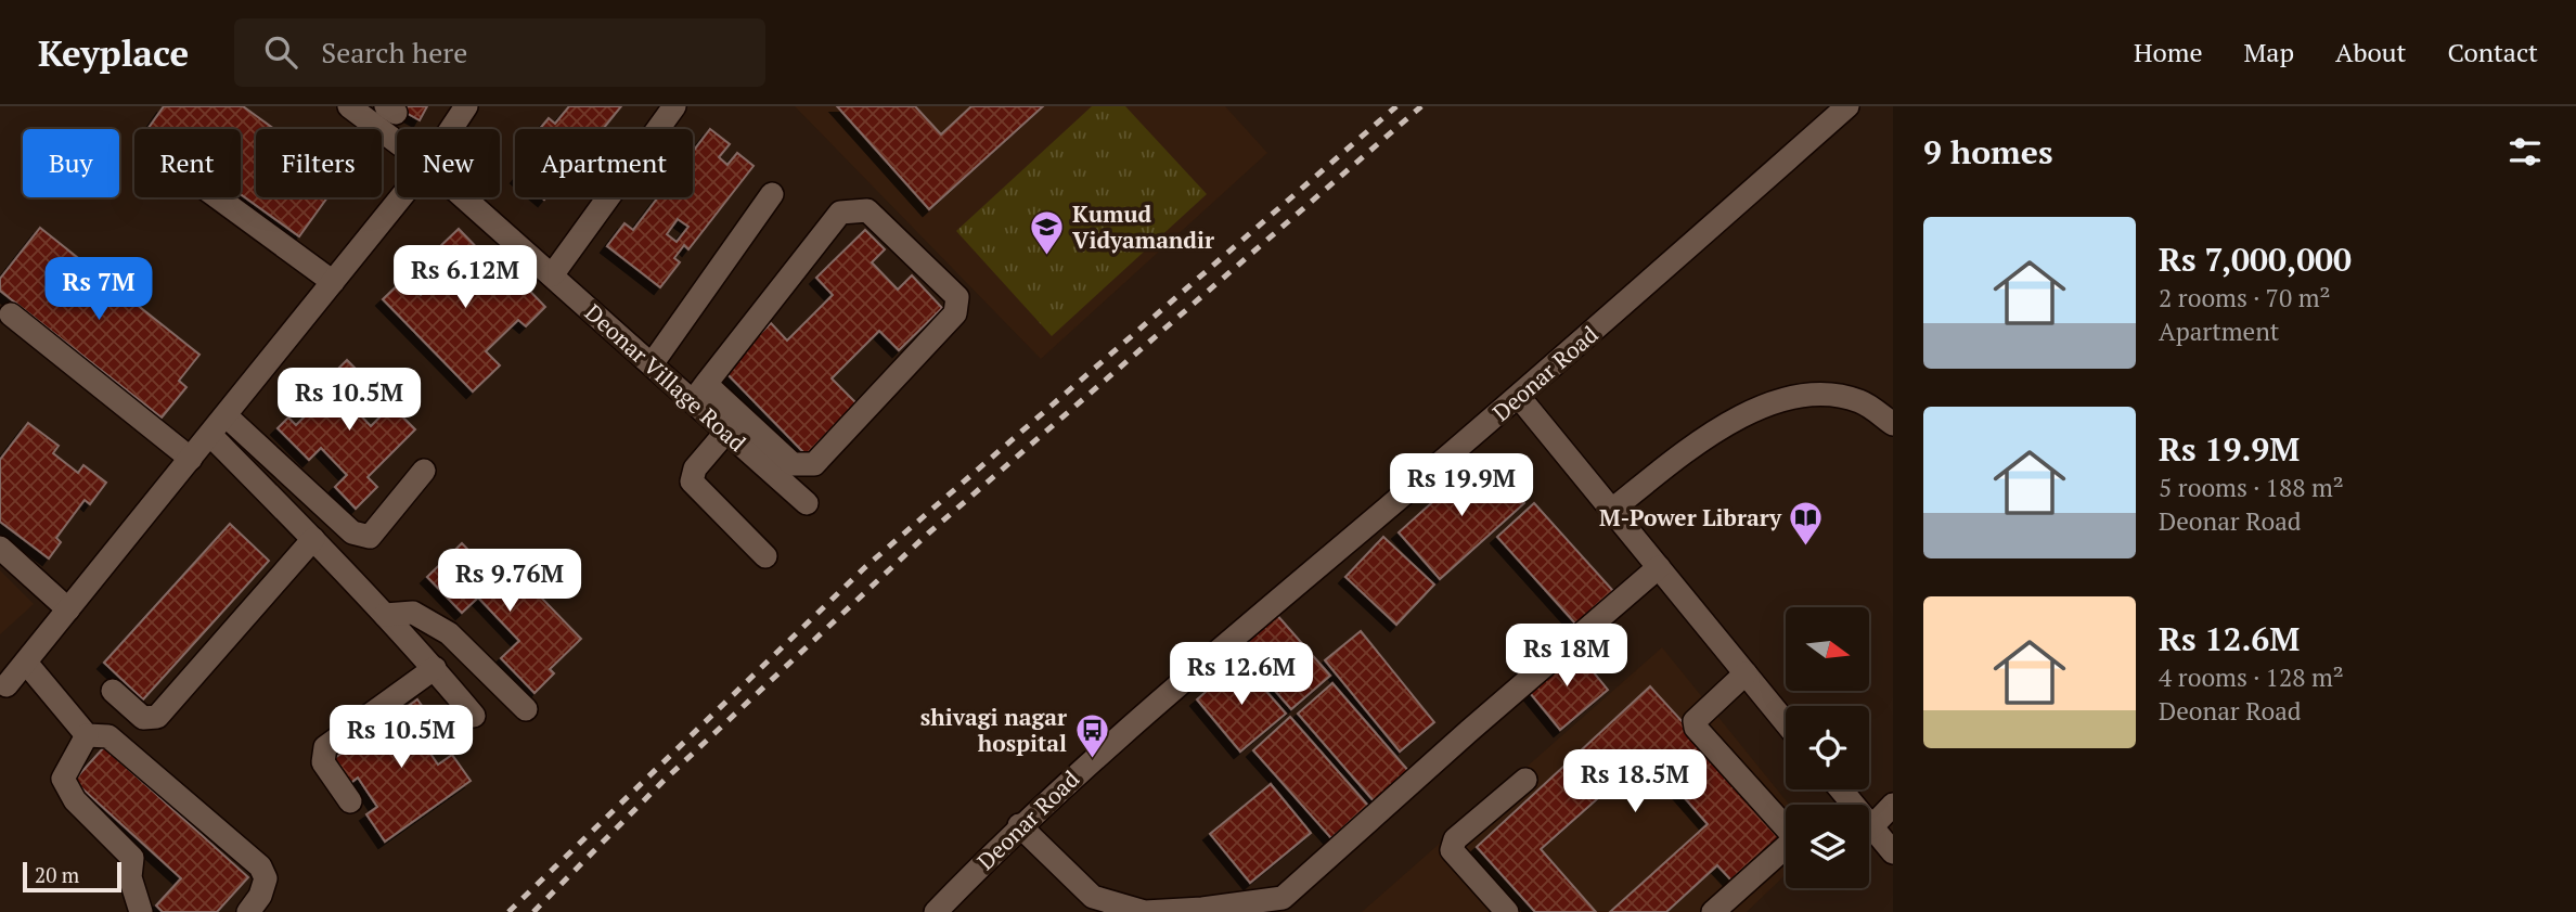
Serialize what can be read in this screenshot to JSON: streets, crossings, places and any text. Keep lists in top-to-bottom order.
{
  "streets": {
    "street": ["Deonar Road", "Deonar Village Road"]
  },
  "places": {
    "school or university": ["Kumud Vidyamandir"],
    "library": ["M-Power Library"],
    "bus stop": ["shivagi nagar hospital"]
  },
  "scale_bar": "20 m",
  "north": "right",
  "page": {
    "header": "Keyplace",
    "search": "Search here",
    "nav": [
      "Home",
      "Map",
      "About",
      "Contact"
    ],
    "heading": "9 homes",
    "chip": [
      "Buy",
      "Rent",
      "Filters",
      "New",
      "Apartment"
    ],
    "list": [
      {
        "name": "Rs 7,000,000",
        "note": "2 rooms · 70 m² · Apartment"
      },
      {
        "name": "Rs 19.9M",
        "note": "5 rooms · 188 m² · Deonar Road"
      },
      {
        "name": "Rs 12.6M",
        "note": "4 rooms · 128 m² · Deonar Road"
      }
    ],
    "price": [
      "Rs 6.12M",
      "Rs 7M",
      "Rs 10.5M",
      "Rs 19.9M",
      "Rs 9.76M",
      "Rs 18M",
      "Rs 12.6M",
      "Rs 10.5M",
      "Rs 18.5M"
    ],
    "scale": "20 m"
  }
}
